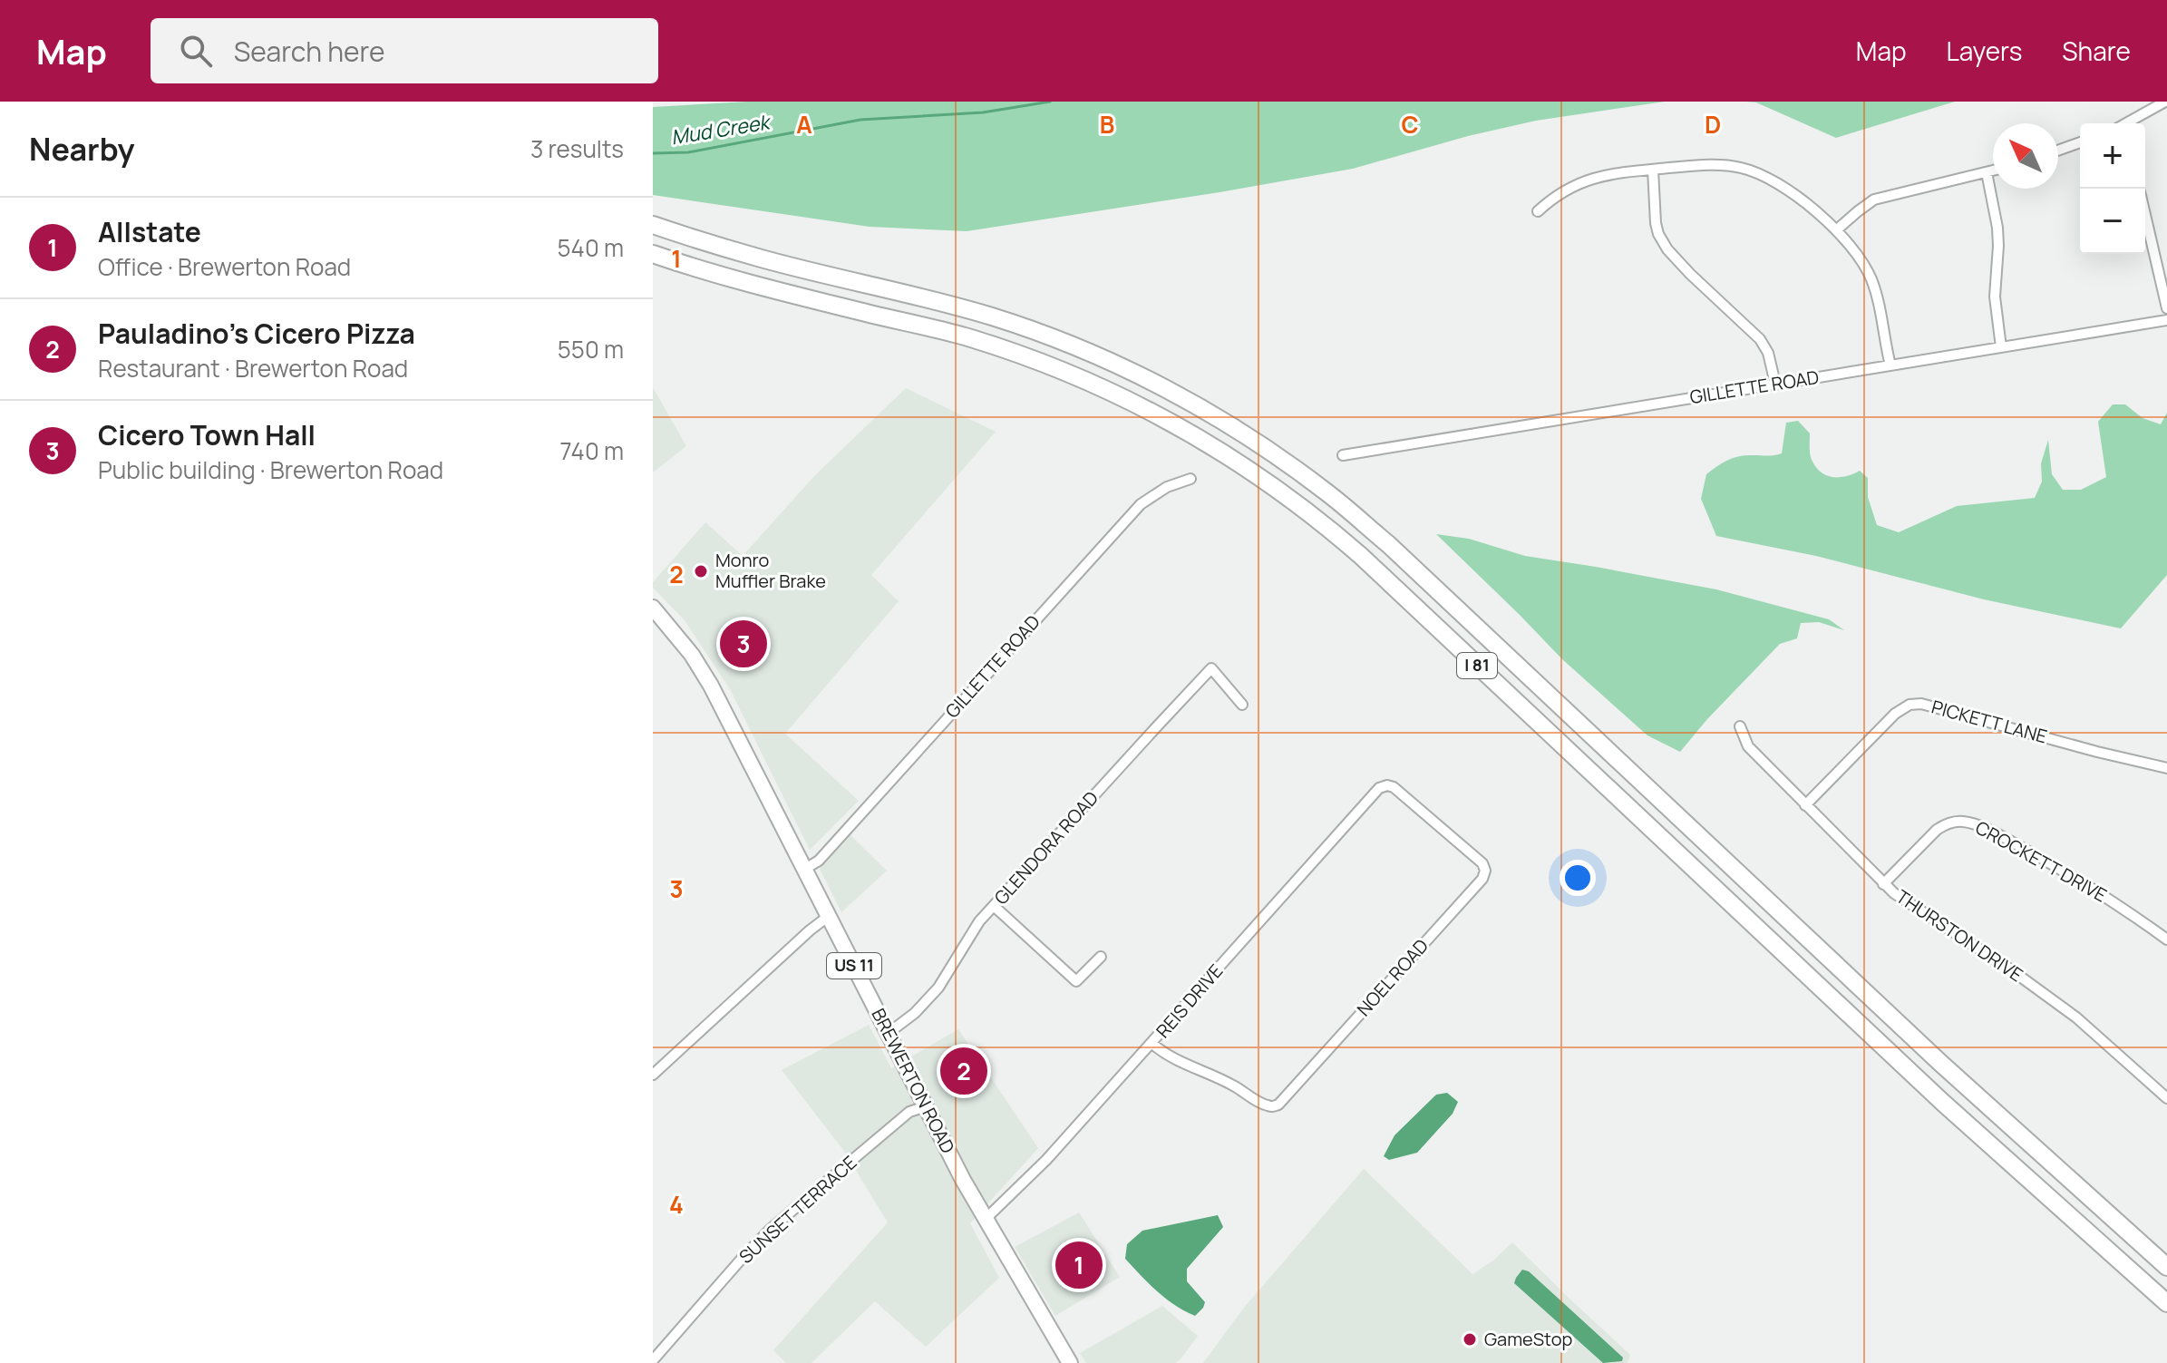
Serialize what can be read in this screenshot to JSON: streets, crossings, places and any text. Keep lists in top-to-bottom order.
{
  "streets": {
    "highway": ["I 81"],
    "main road": ["US 11", "BREWERTON ROAD"],
    "street": [
      "GILLETTE ROAD",
      "PICKETT LANE",
      "GLENDORA ROAD",
      "CROCKETT DRIVE",
      "THURSTON DRIVE",
      "NOEL ROAD",
      "REIS DRIVE",
      "SUNSET TERRACE"
    ]
  },
  "crossings": [
    ["GILLETTE ROAD", "BREWERTON ROAD"],
    ["PICKETT LANE", "THURSTON DRIVE"],
    ["GLENDORA ROAD", "BREWERTON ROAD"],
    ["CROCKETT DRIVE", "THURSTON DRIVE"],
    ["NOEL ROAD", "REIS DRIVE"],
    ["REIS DRIVE", "BREWERTON ROAD"],
    ["BREWERTON ROAD", "SUNSET TERRACE"]
  ],
  "water": ["Mud Creek"],
  "places": ["Monro Muffler Brake", "GameStop"],
  "north": "top left",
  "page": {
    "header": "Map",
    "search": "Search here",
    "nav": ["Map", "Layers", "Share"],
    "heading": ["Nearby", "3 results"],
    "map_buttons": ["+", "−"],
    "list": [
      {
        "mark": "1",
        "name": "Allstate",
        "note": "Office · Brewerton Road",
        "value": "540 m"
      },
      {
        "mark": "2",
        "name": "Pauladino's Cicero Pizza",
        "note": "Restaurant · Brewerton Road",
        "value": "550 m"
      },
      {
        "mark": "3",
        "name": "Cicero Town Hall",
        "note": "Public building · Brewerton Road",
        "value": "740 m"
      }
    ],
    "pins": ["3", "2", "1"]
  },
  "grid": {
    "columns": [
      "A",
      "B",
      "C",
      "D"
    ],
    "rows": [
      "1",
      "2",
      "3",
      "4"
    ]
  }
}
